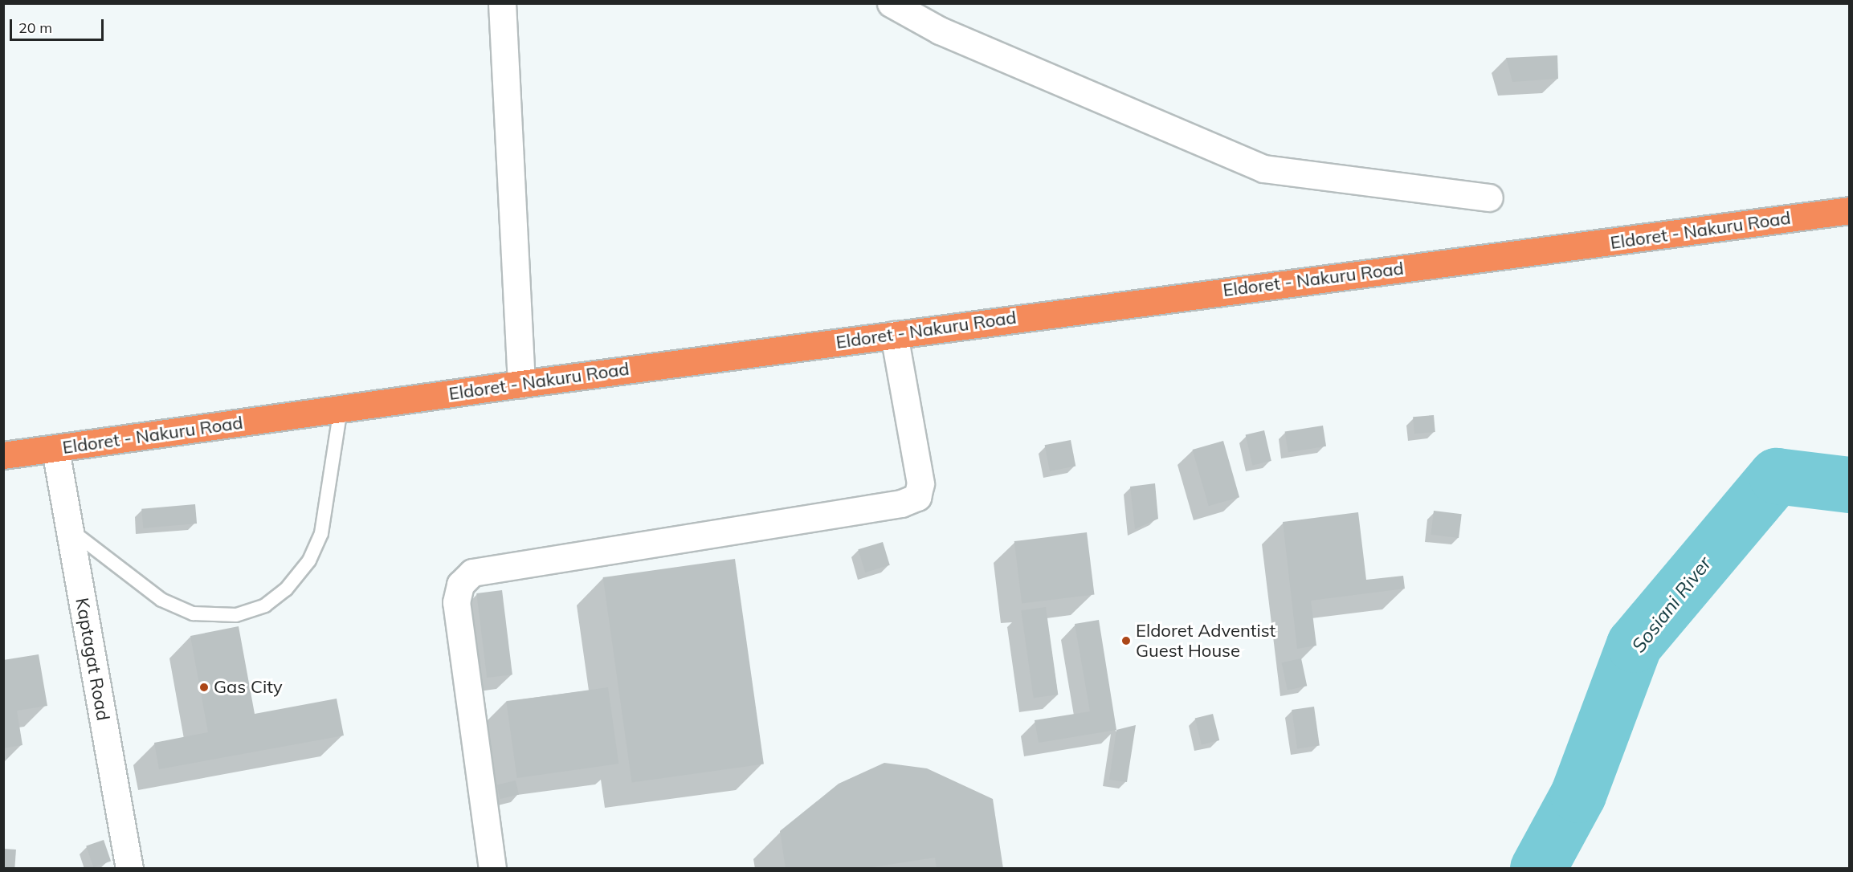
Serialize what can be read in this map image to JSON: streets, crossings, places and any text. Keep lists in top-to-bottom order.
{
  "streets": {
    "highway": ["Eldoret - Nakuru Road"],
    "street": ["Kaptagat Road"]
  },
  "crossings": [
    ["Eldoret - Nakuru Road", "Kaptagat Road"]
  ],
  "water": ["Sosiani River"],
  "places": ["Eldoret Adventist Guest House", "Gas City"],
  "scale_bar": "20 m"
}
